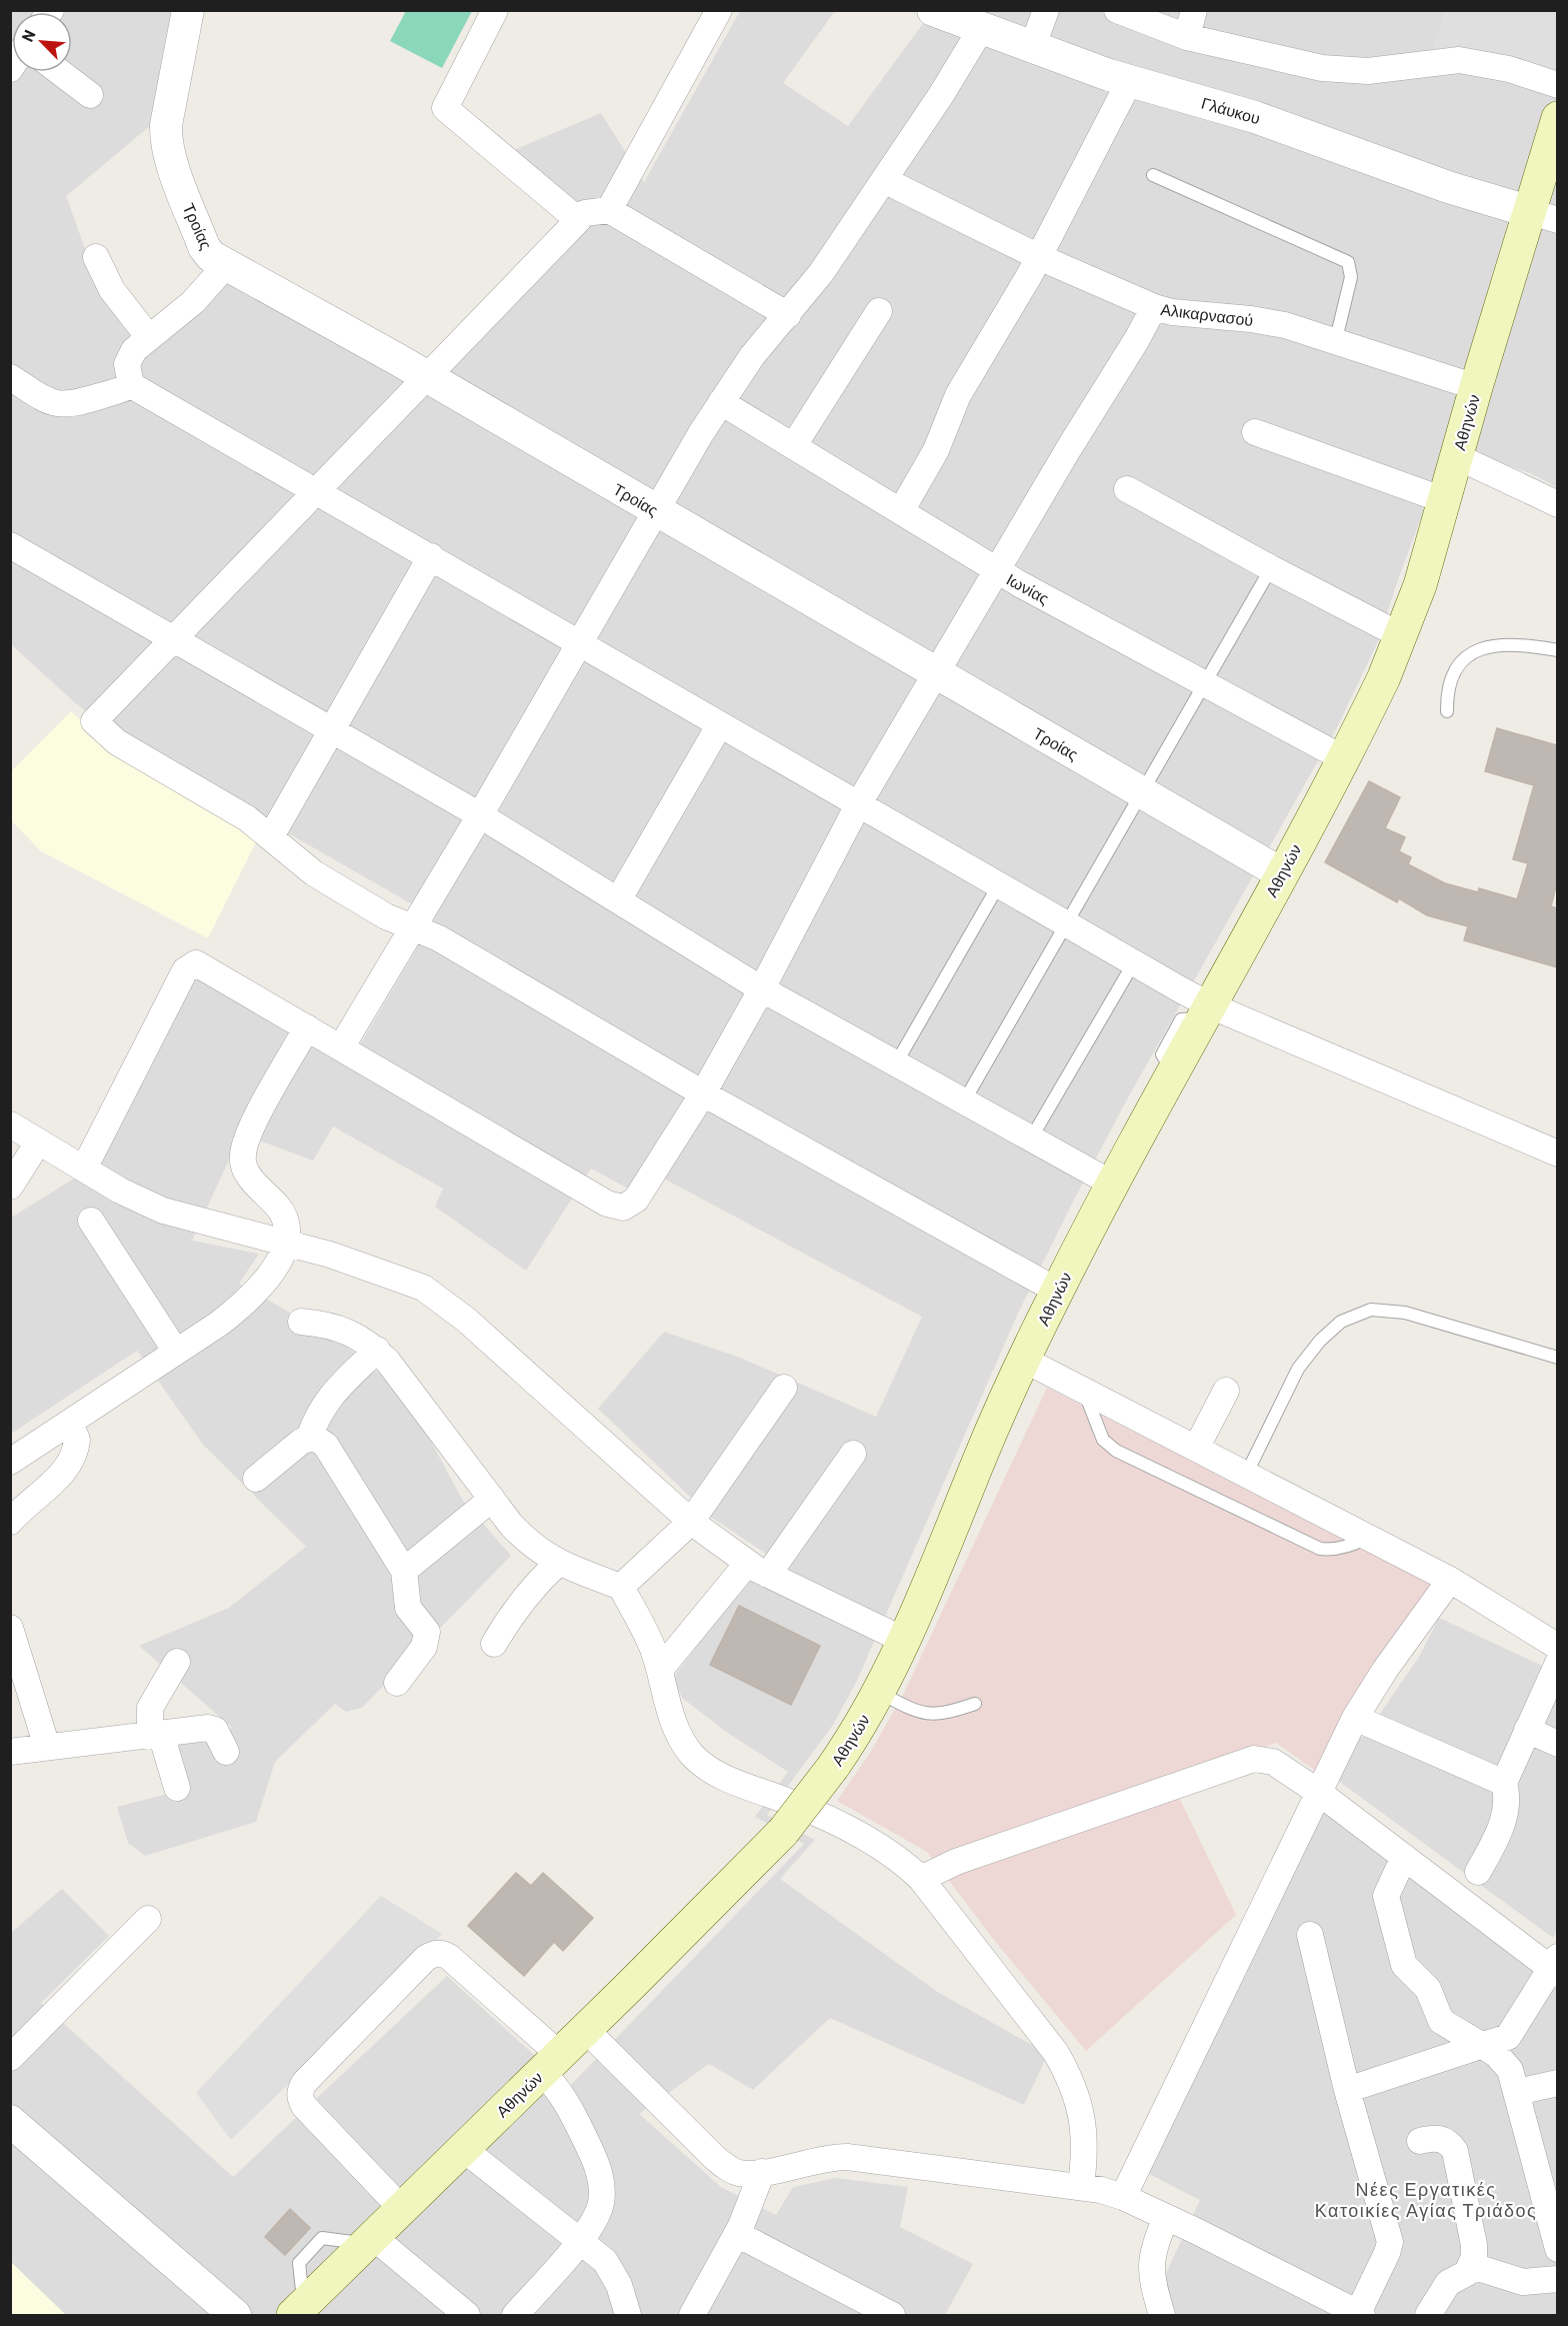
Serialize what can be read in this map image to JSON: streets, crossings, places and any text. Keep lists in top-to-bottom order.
{
  "streets": {
    "main road": ["Αθηνών"],
    "street": [
      "Γλάυκου",
      "Τροίας",
      "Αλικαρνασού",
      "Ιωνίας"
    ]
  },
  "crossings": [
    ["Γλάυκου", "Αθηνών"],
    ["Τροίας", "Αθηνών"],
    ["Αλικαρνασού", "Αθηνών"],
    ["Αθηνών", "Ιωνίας"]
  ],
  "districts": ["Νέες Εργατικές Κατοικίες Αγίας Τριάδος"],
  "north": "top left"
}
